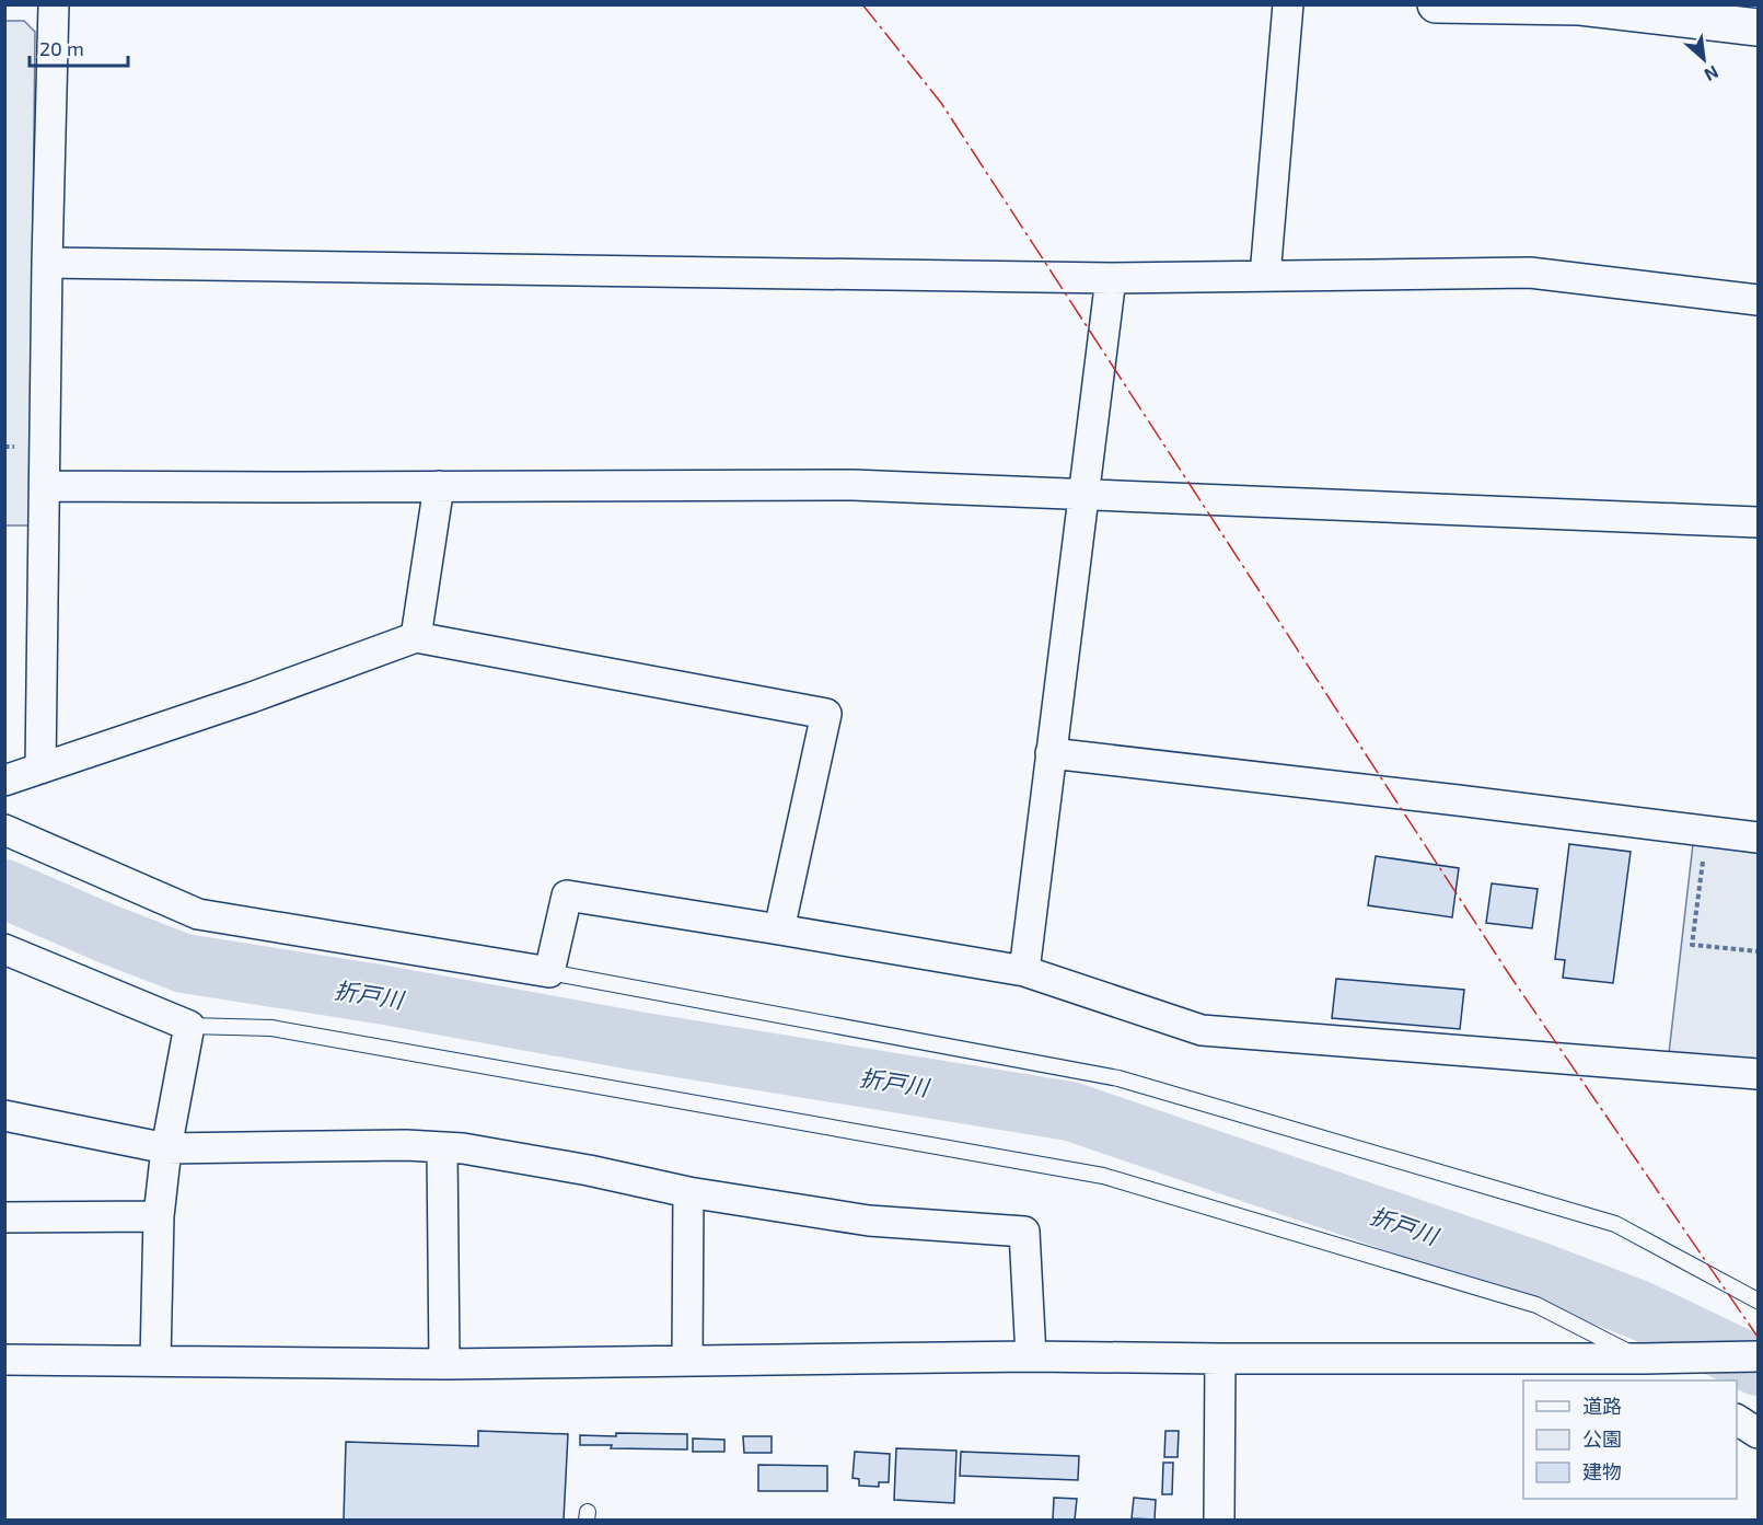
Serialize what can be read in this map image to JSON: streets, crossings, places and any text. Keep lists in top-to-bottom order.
{
  "water": ["折戸川"],
  "legend": ["道路", "公園", "建物"],
  "scale_bar": "20 m",
  "north": "bottom right"
}
